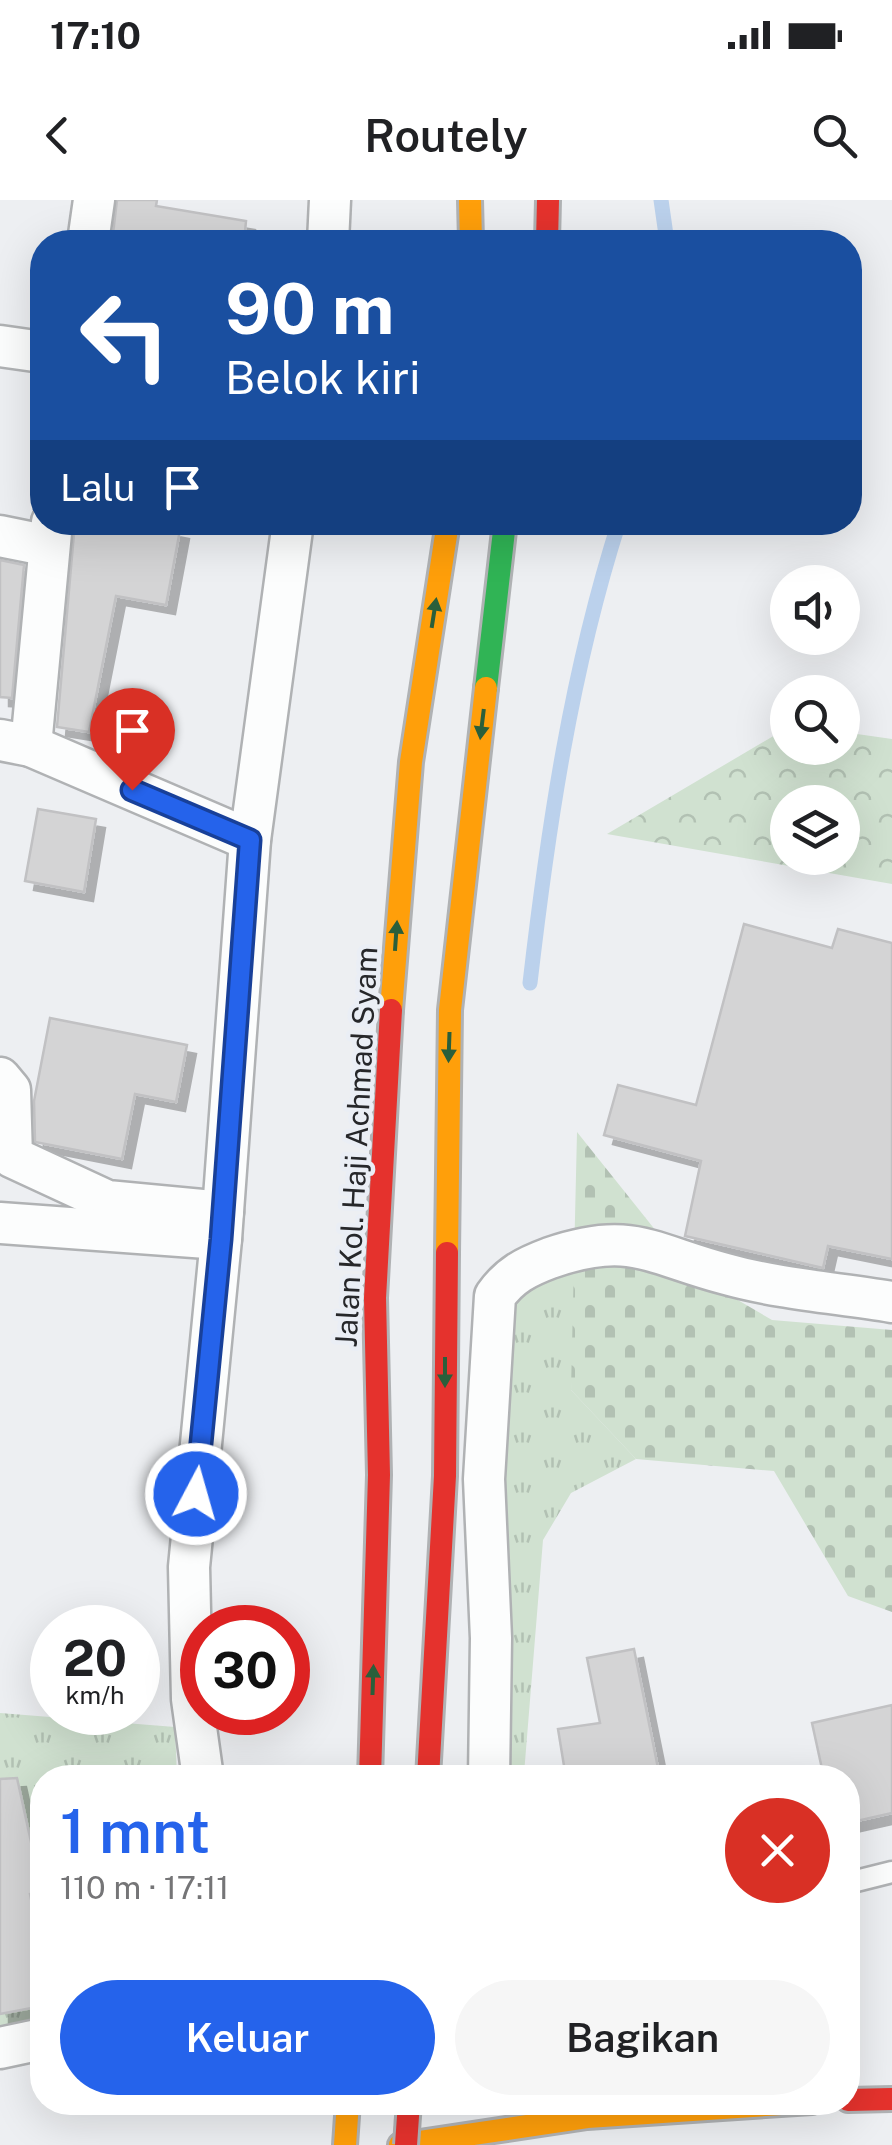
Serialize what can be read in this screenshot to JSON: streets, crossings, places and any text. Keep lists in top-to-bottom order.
{
  "streets": {
    "main road": ["Jalan Kol. Haji Achmad Syam"]
  },
  "page": {
    "status": "17:10",
    "header": "Routely",
    "turn": ["90 m", "Belok kiri"],
    "then": "Lalu",
    "speed": "20 km/h",
    "limit": "30",
    "heading": ["1 mnt", "110 m · 17:11"],
    "buttons": ["Keluar", "Bagikan"]
  }
}
